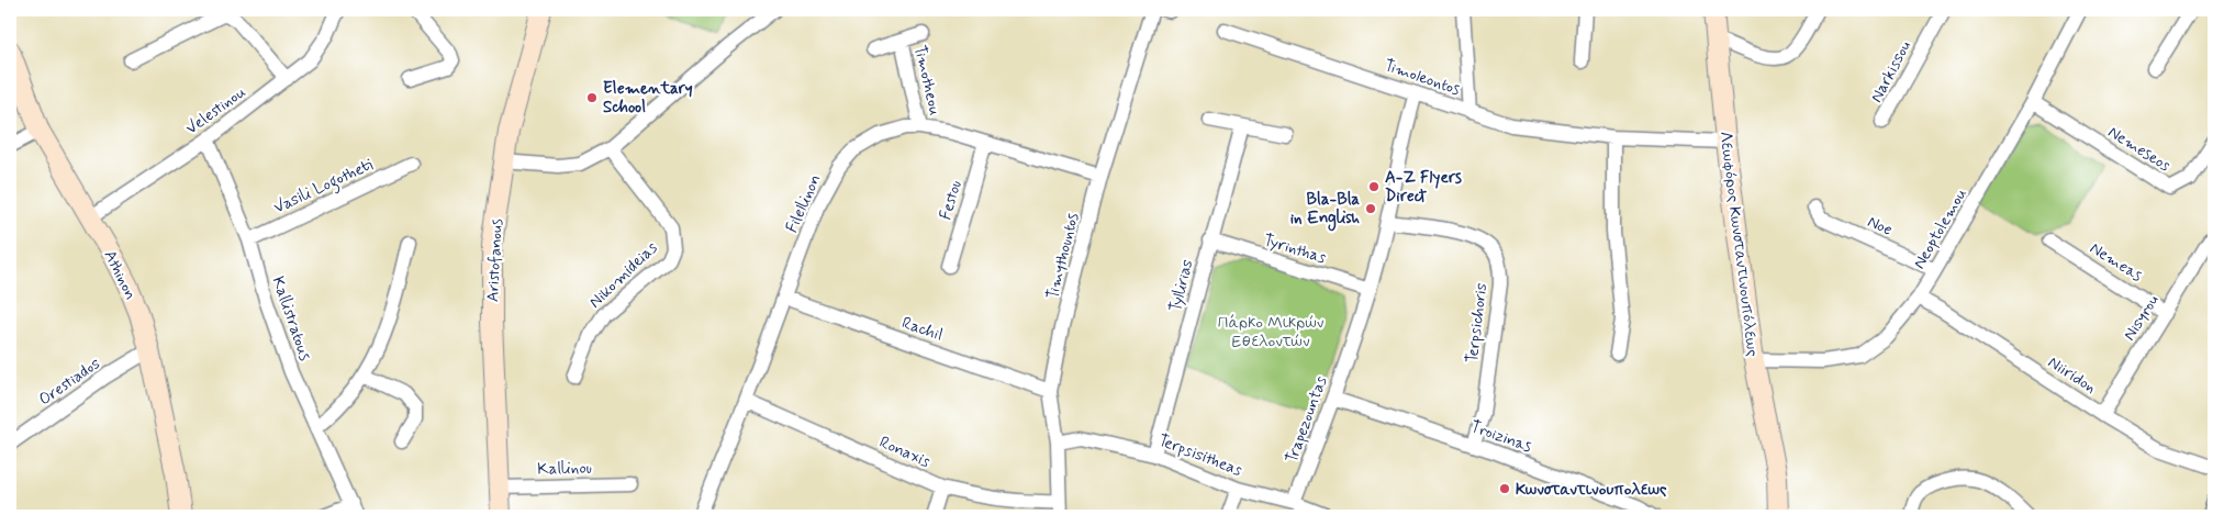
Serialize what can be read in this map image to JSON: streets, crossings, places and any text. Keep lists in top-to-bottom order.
{
  "streets": {
    "street": [
      "Narkissou",
      "Timoleontos",
      "Timotheou",
      "Velestinou",
      "Nemeseos",
      "Vasili Logotheti",
      "Festou",
      "Filellinon",
      "Noe",
      "Neoptolemou",
      "Λεωφόρος Κωνσταντινουπόλεως",
      "Tyrinthas",
      "Timythountos",
      "Aristofanous",
      "Nemeas",
      "Athinon",
      "Nikomideias",
      "Tyllirias",
      "Nisyrou",
      "Kallistratous",
      "Terpsichoris",
      "Rachil",
      "Niiridon",
      "Orestiados",
      "Trapezountas",
      "Troizinas",
      "Ronaxis",
      "Terpsisitheas",
      "Kallinou"
    ]
  },
  "crossings": [
    ["Timoleontos", "Λεωφόρος Κωνσταντινουπόλεως"],
    ["Timoleontos", "Trapezountas"],
    ["Timotheou", "Filellinon"],
    ["Velestinou", "Athinon"],
    ["Velestinou", "Kallistratous"],
    ["Nemeseos", "Neoptolemou"],
    ["Vasili Logotheti", "Kallistratous"],
    ["Festou", "Filellinon"],
    ["Filellinon", "Timythountos"],
    ["Filellinon", "Rachil"],
    ["Filellinon", "Ronaxis"],
    ["Noe", "Neoptolemou"],
    ["Neoptolemou", "Λεωφόρος Κωνσταντινουπόλεως"],
    ["Neoptolemou", "Niiridon"],
    ["Tyrinthas", "Tyllirias"],
    ["Tyrinthas", "Trapezountas"],
    ["Timythountos", "Rachil"],
    ["Timythountos", "Ronaxis"],
    ["Timythountos", "Terpsisitheas"],
    ["Aristofanous", "Kallinou"],
    ["Nemeas", "Nisyrou"],
    ["Athinon", "Orestiados"],
    ["Tyllirias", "Terpsisitheas"],
    ["Nisyrou", "Niiridon"],
    ["Terpsichoris", "Trapezountas"],
    ["Terpsichoris", "Troizinas"],
    ["Trapezountas", "Troizinas"],
    ["Trapezountas", "Terpsisitheas"]
  ],
  "parks": ["Πάρκο Μικρών Εθελοντών"],
  "places": [
    "Elementary School",
    "A-Z Flyers Direct",
    "Bla-Bla in English",
    "Κωνσταντινουπολεως"
  ]
}
